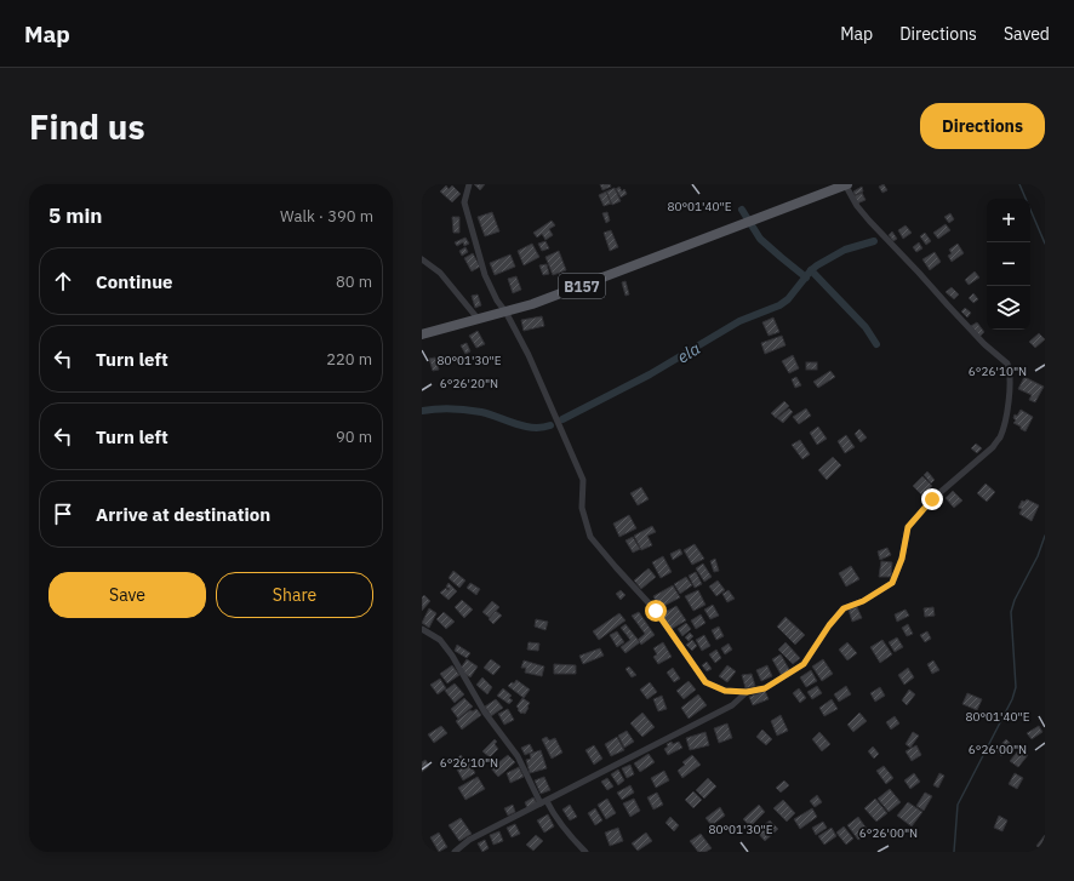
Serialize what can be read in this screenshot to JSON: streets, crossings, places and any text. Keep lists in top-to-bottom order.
{
  "streets": {
    "main road": ["B157"]
  },
  "water": ["ela"],
  "page": {
    "header": "Map",
    "nav": ["Map", "Directions", "Saved"],
    "buttons": [
      "Directions",
      ["Save", "Share"]
    ],
    "title": "Find us",
    "heading": ["5 min", "Walk · 390 m"],
    "map_buttons": ["+", "−"],
    "list": [
      ["Continue", "80 m"],
      ["Turn left", "220 m"],
      ["Turn left", "90 m"],
      "Arrive at destination"
    ]
  },
  "coordinates": [
    "80°01'40\"E",
    "80°01'30\"E",
    "6°26'10\"N",
    "6°26'20\"N",
    "6°26'00\"N"
  ]
}
